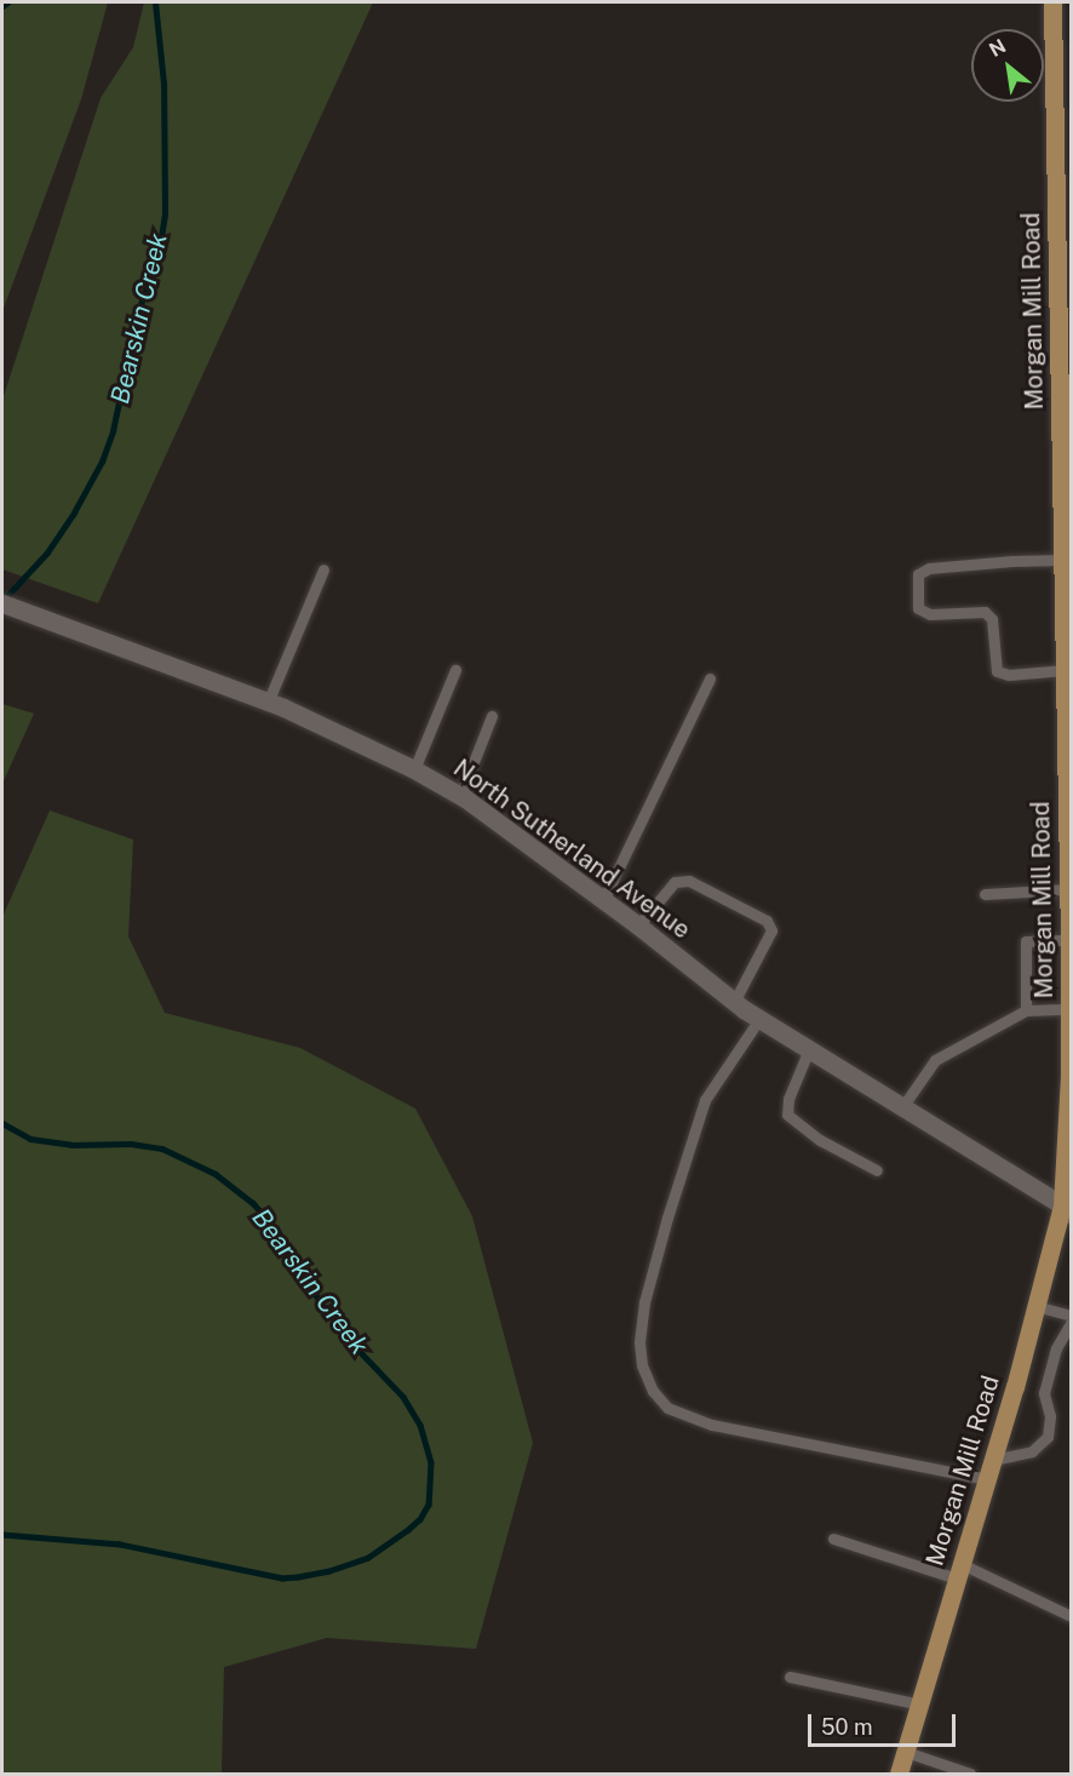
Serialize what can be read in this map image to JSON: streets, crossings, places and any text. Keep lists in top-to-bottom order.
{
  "streets": {
    "main road": ["Morgan Mill Road"],
    "street": ["North Sutherland Avenue"]
  },
  "crossings": [
    ["Morgan Mill Road", "North Sutherland Avenue"]
  ],
  "water": ["Bearskin Creek"],
  "scale_bar": "50 m",
  "north": "top left"
}
